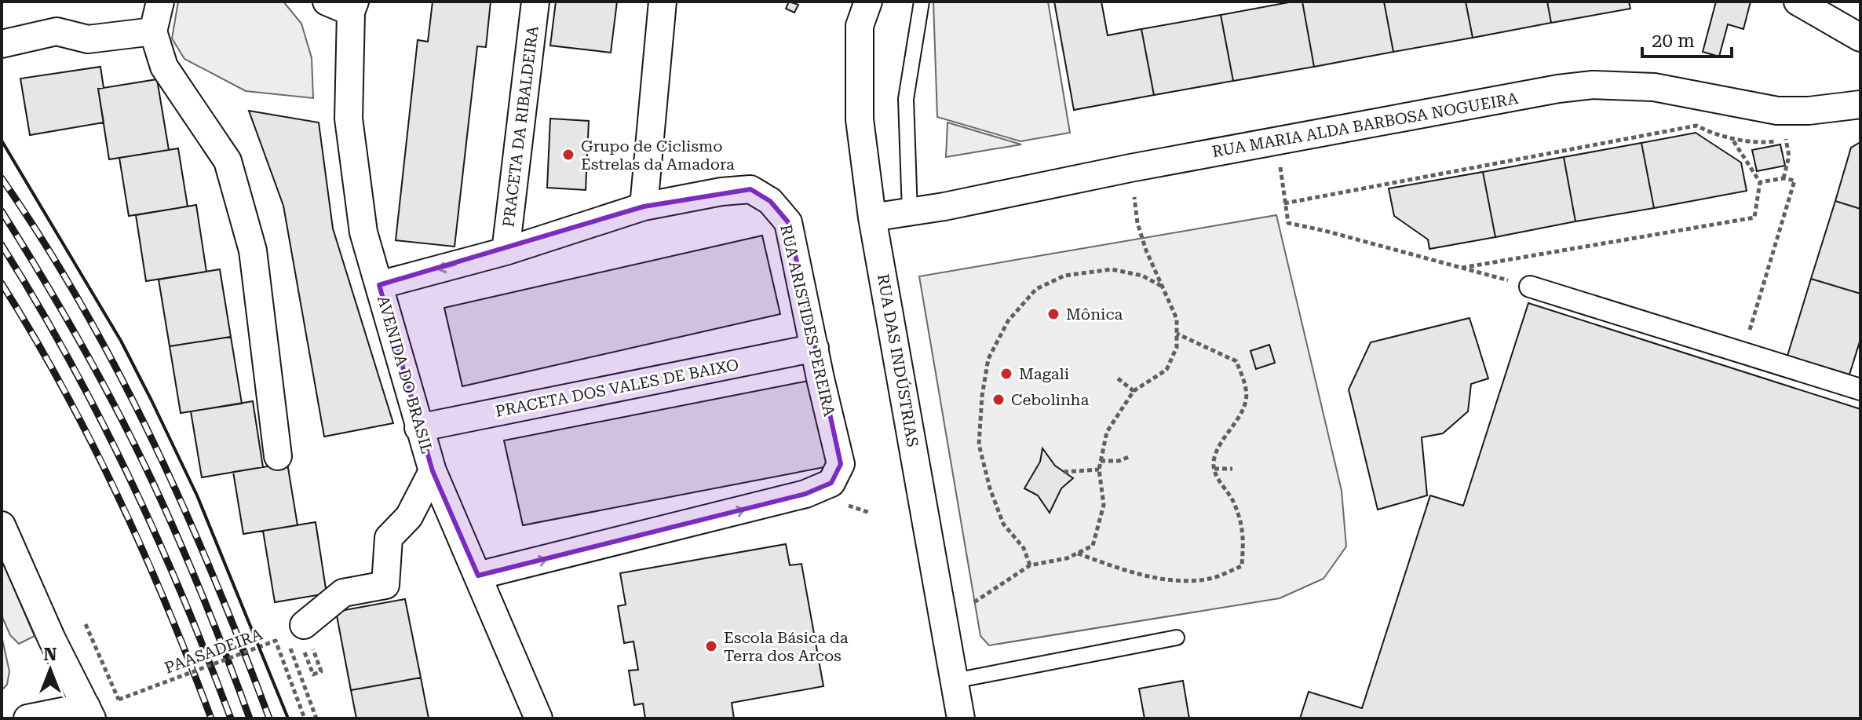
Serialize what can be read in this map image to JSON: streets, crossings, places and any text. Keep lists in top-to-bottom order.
{
  "streets": {
    "street": [
      "RUA MARIA ALDA BARBOSA NOGUEIRA",
      "PRACETA DA RIBALDEIRA",
      "RUA ARISTIDES PEREIRA",
      "RUA DAS INDÚSTRIAS",
      "AVENIDA DO BRASIL",
      "PRACETA DOS VALES DE BAIXO"
    ],
    "path": ["PAASADEIRA"]
  },
  "crossings": [
    ["RUA MARIA ALDA BARBOSA NOGUEIRA", "RUA DAS INDÚSTRIAS"],
    ["PRACETA DA RIBALDEIRA", "RUA ARISTIDES PEREIRA"],
    ["RUA ARISTIDES PEREIRA", "AVENIDA DO BRASIL"],
    ["RUA ARISTIDES PEREIRA", "PRACETA DOS VALES DE BAIXO"],
    ["AVENIDA DO BRASIL", "PRACETA DOS VALES DE BAIXO"]
  ],
  "places": [
    "Grupo de Ciclismo Estrelas da Amadora",
    "Mônica",
    "Magali",
    "Cebolinha",
    "Escola Básica da Terra dos Arcos"
  ],
  "scale_bar": "20 m",
  "north": "top"
}
